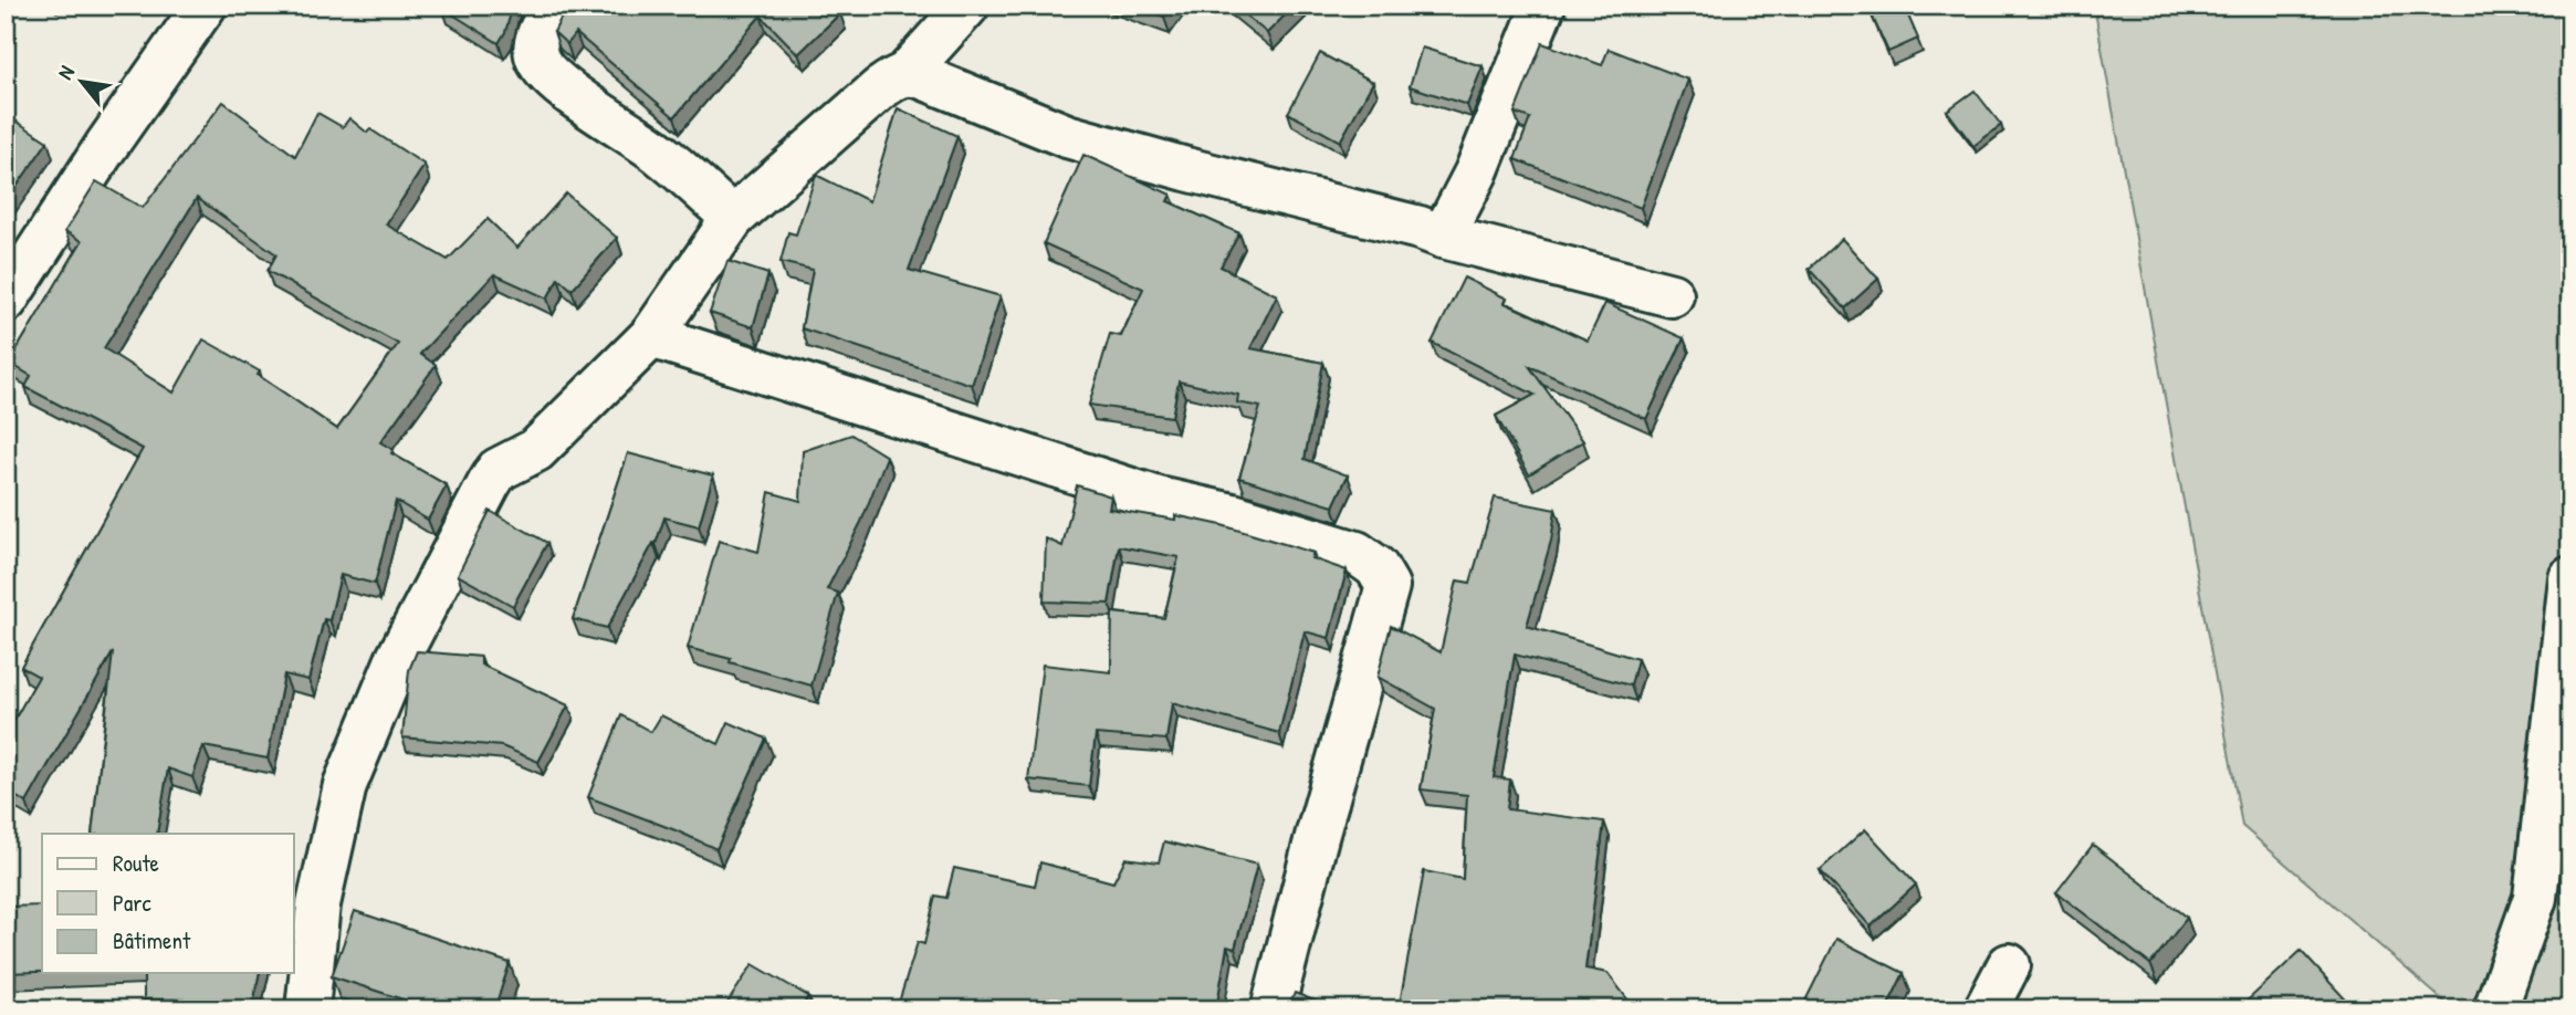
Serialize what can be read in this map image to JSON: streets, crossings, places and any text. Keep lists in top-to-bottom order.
{
  "legend": ["Route", "Parc", "Bâtiment"],
  "north": "top left"
}
